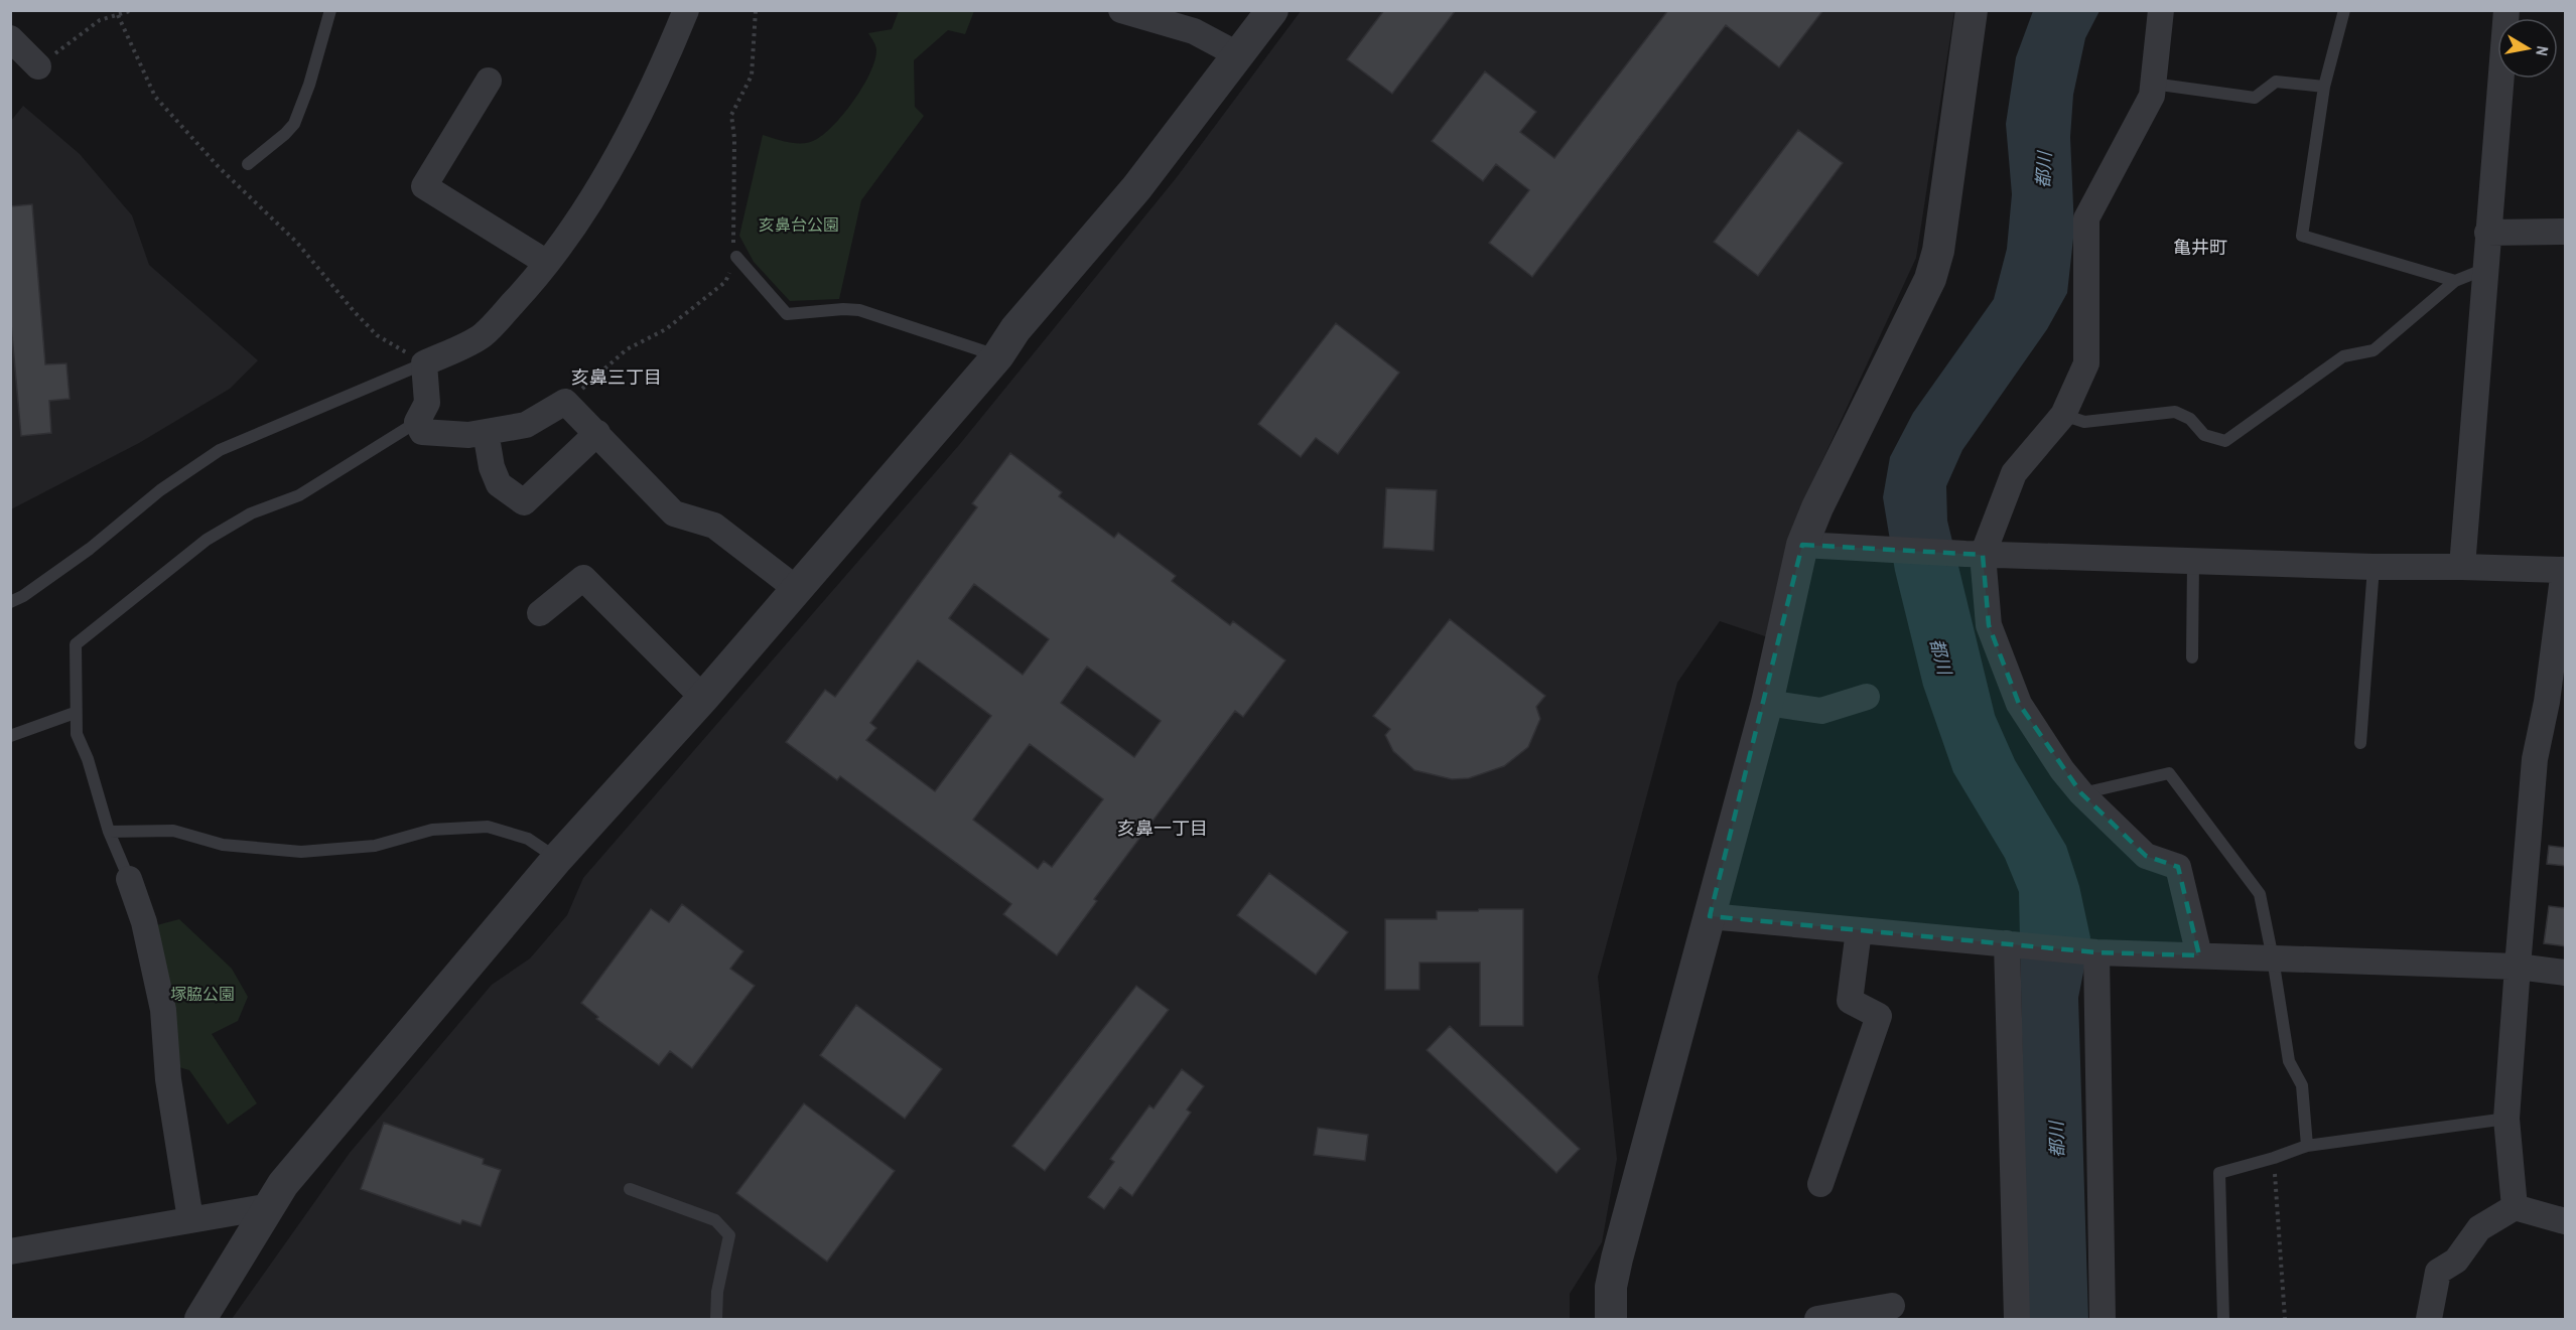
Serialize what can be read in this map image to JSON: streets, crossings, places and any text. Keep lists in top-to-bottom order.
{
  "districts": ["亀井町", "亥鼻三丁目", "亥鼻一丁目"],
  "water": ["都川"],
  "parks": ["亥鼻台公園", "塚脇公園"],
  "north": "right"
}
